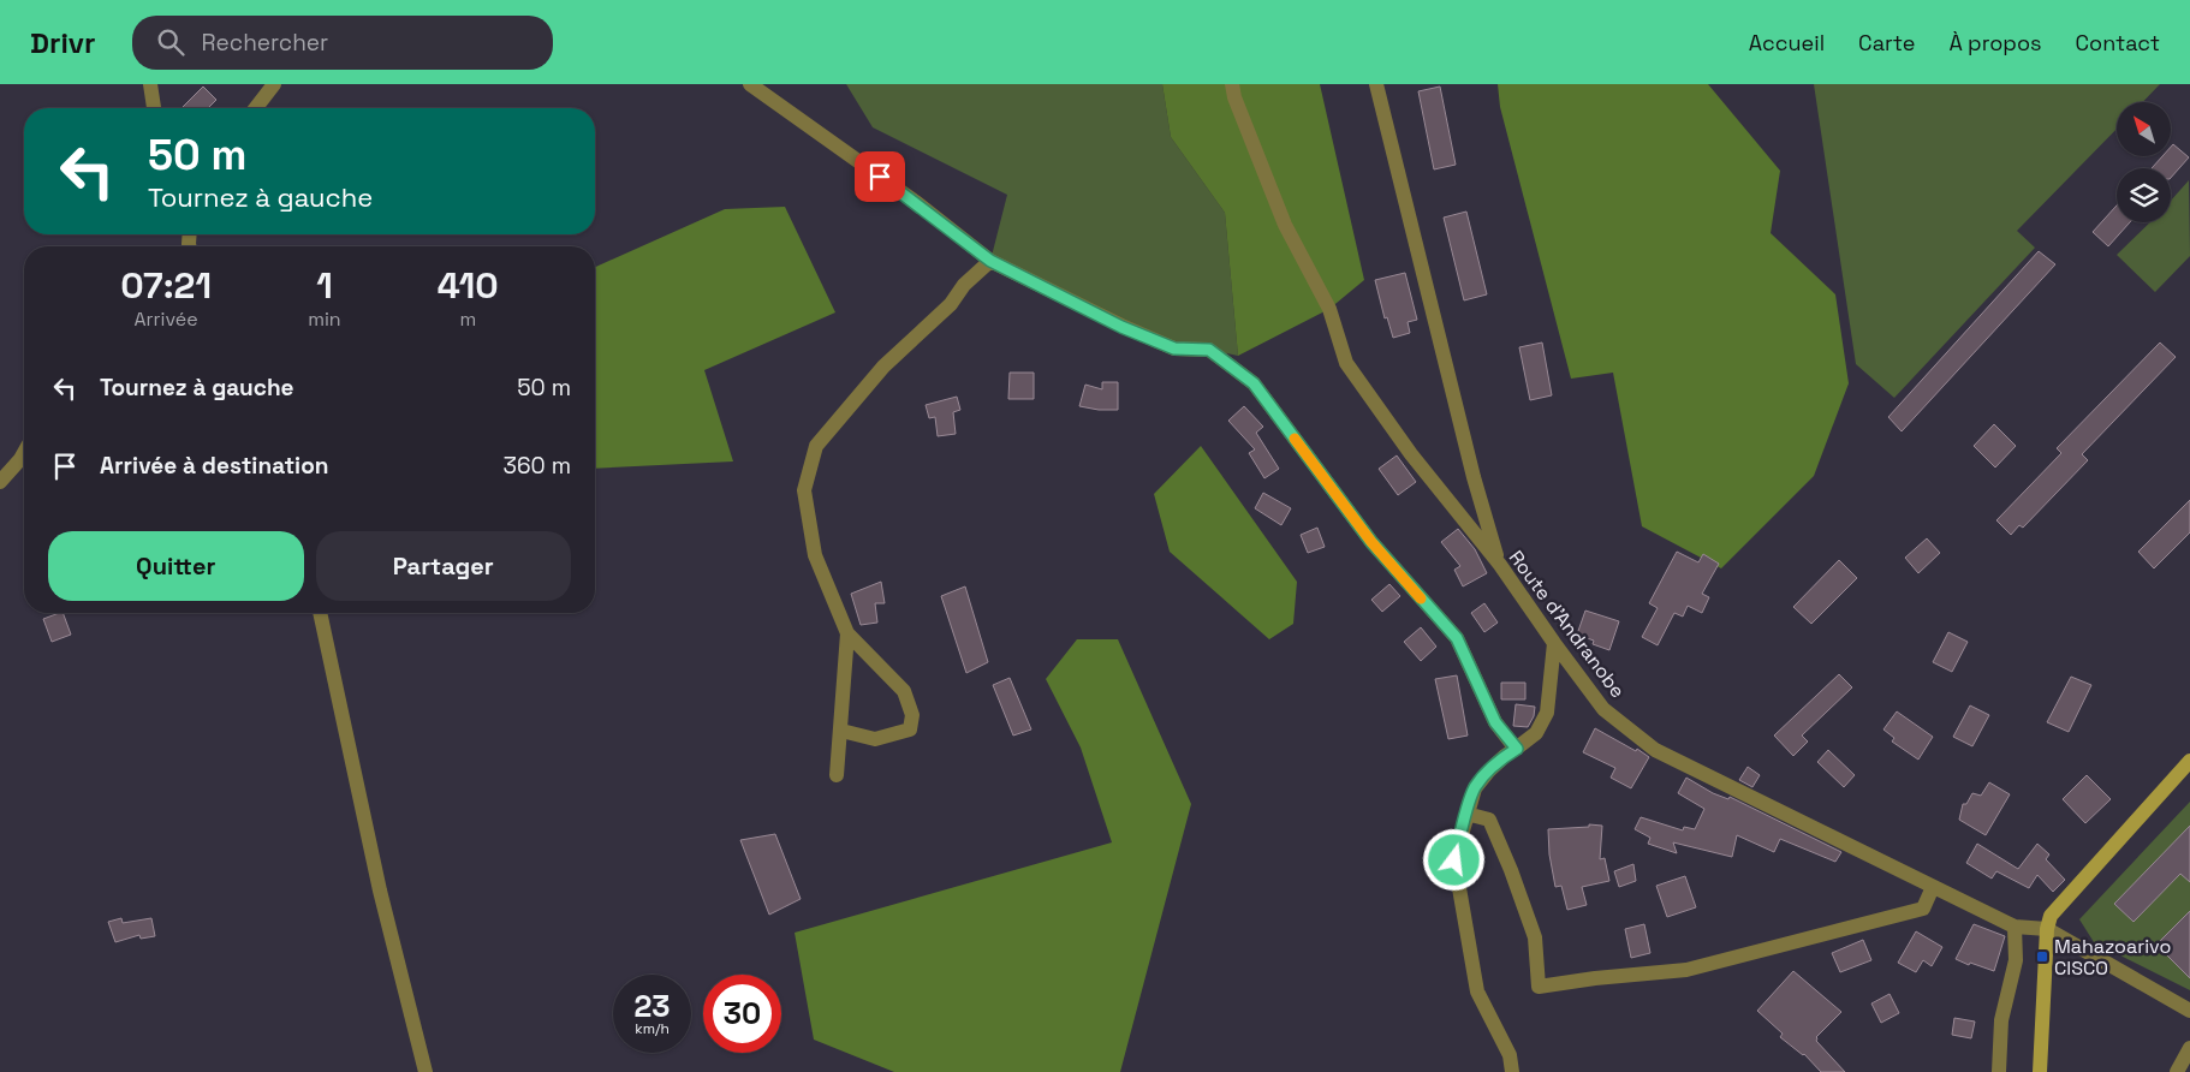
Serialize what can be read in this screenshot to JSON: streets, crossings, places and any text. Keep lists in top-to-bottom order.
{
  "streets": {
    "street": ["Route d'Andranobe"]
  },
  "places": {
    "transit": ["Mahazoarivo CISCO"]
  },
  "north": "top left",
  "page": {
    "header": "Drivr",
    "search": "Rechercher",
    "nav": [
      "Accueil",
      "Carte",
      "À propos",
      "Contact"
    ],
    "turn": ["50 m", "Tournez à gauche"],
    "eta": [
      "07:21",
      "Arrivée",
      "1",
      "min",
      "410",
      "m"
    ],
    "list": [
      {
        "name": "Tournez à gauche",
        "value": "50 m"
      },
      {
        "name": "Arrivée à destination",
        "value": "360 m"
      }
    ],
    "buttons": ["Quitter", "Partager"],
    "speed": "23 km/h",
    "limit": "30"
  }
}
